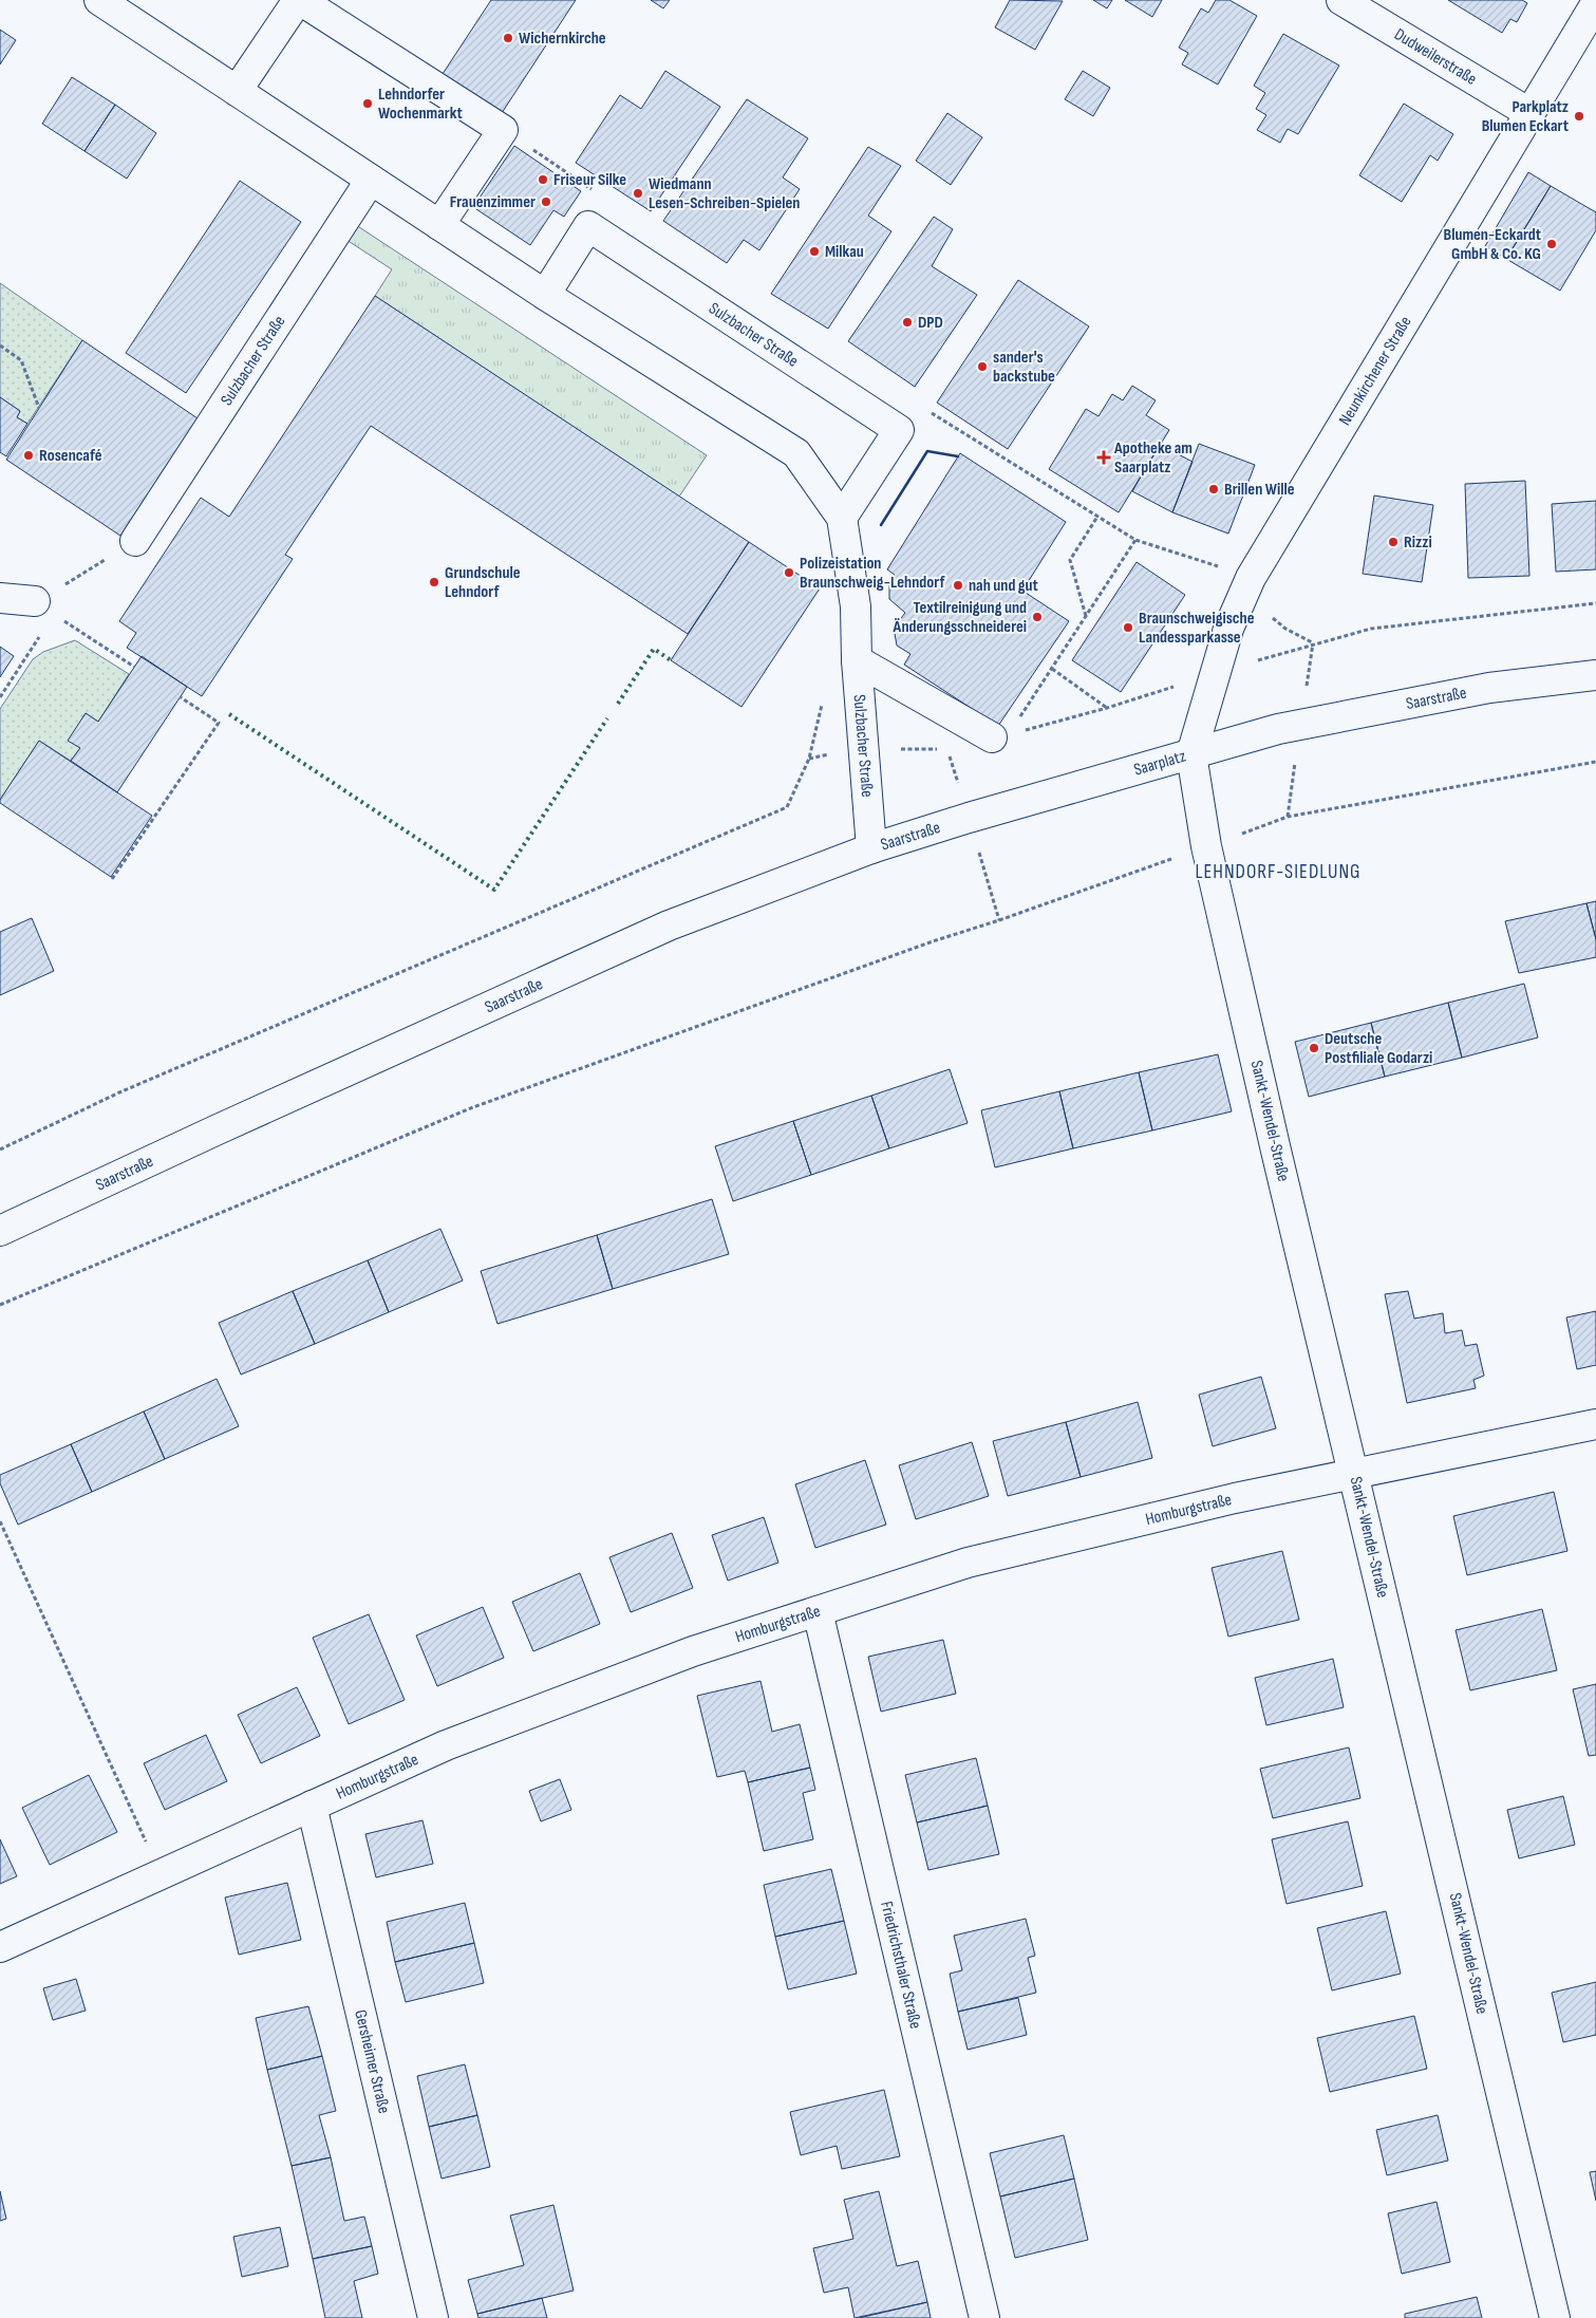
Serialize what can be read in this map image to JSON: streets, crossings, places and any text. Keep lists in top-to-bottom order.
{
  "streets": {
    "street": [
      "Dudweilerstraße",
      "Sulzbacher Straße",
      "Neunkirchener Straße",
      "Saarstraße",
      "Saarplatz",
      "Sankt-Wendel-Straße",
      "Homburgstraße",
      "Friedrichsthaler Straße",
      "Gersheimer Straße"
    ]
  },
  "crossings": [
    ["Dudweilerstraße", "Neunkirchener Straße"],
    ["Sulzbacher Straße", "Saarstraße"],
    ["Neunkirchener Straße", "Saarplatz"],
    ["Neunkirchener Straße", "Sankt-Wendel-Straße"],
    ["Saarstraße", "Saarplatz"],
    ["Saarplatz", "Sankt-Wendel-Straße"],
    ["Sankt-Wendel-Straße", "Homburgstraße"],
    ["Homburgstraße", "Friedrichsthaler Straße"],
    ["Homburgstraße", "Gersheimer Straße"]
  ],
  "districts": ["LEHNDORF-SIEDLUNG"],
  "places": {
    "other": [
      "Wichernkirche",
      "Lehndorfer Wochenmarkt",
      "Parkplatz Blumen Eckart",
      "Friseur Silke",
      "Wiedmann Lesen-Schreiben-Spielen",
      "Frauenzimmer",
      "Blumen-Eckardt GmbH & Co. KG",
      "Milkau",
      "DPD",
      "sander's backstube",
      "Rosencafé",
      "Brillen Wille",
      "Rizzi",
      "Polizeistation Braunschweig-Lehndorf",
      "Grundschule Lehndorf",
      "nah und gut",
      "Textilreinigung und Änderungsschneiderei",
      "Braunschweigische Landessparkasse",
      "Deutsche Postfiliale Godarzi"
    ],
    "health": ["Apotheke am Saarplatz"]
  }
}
